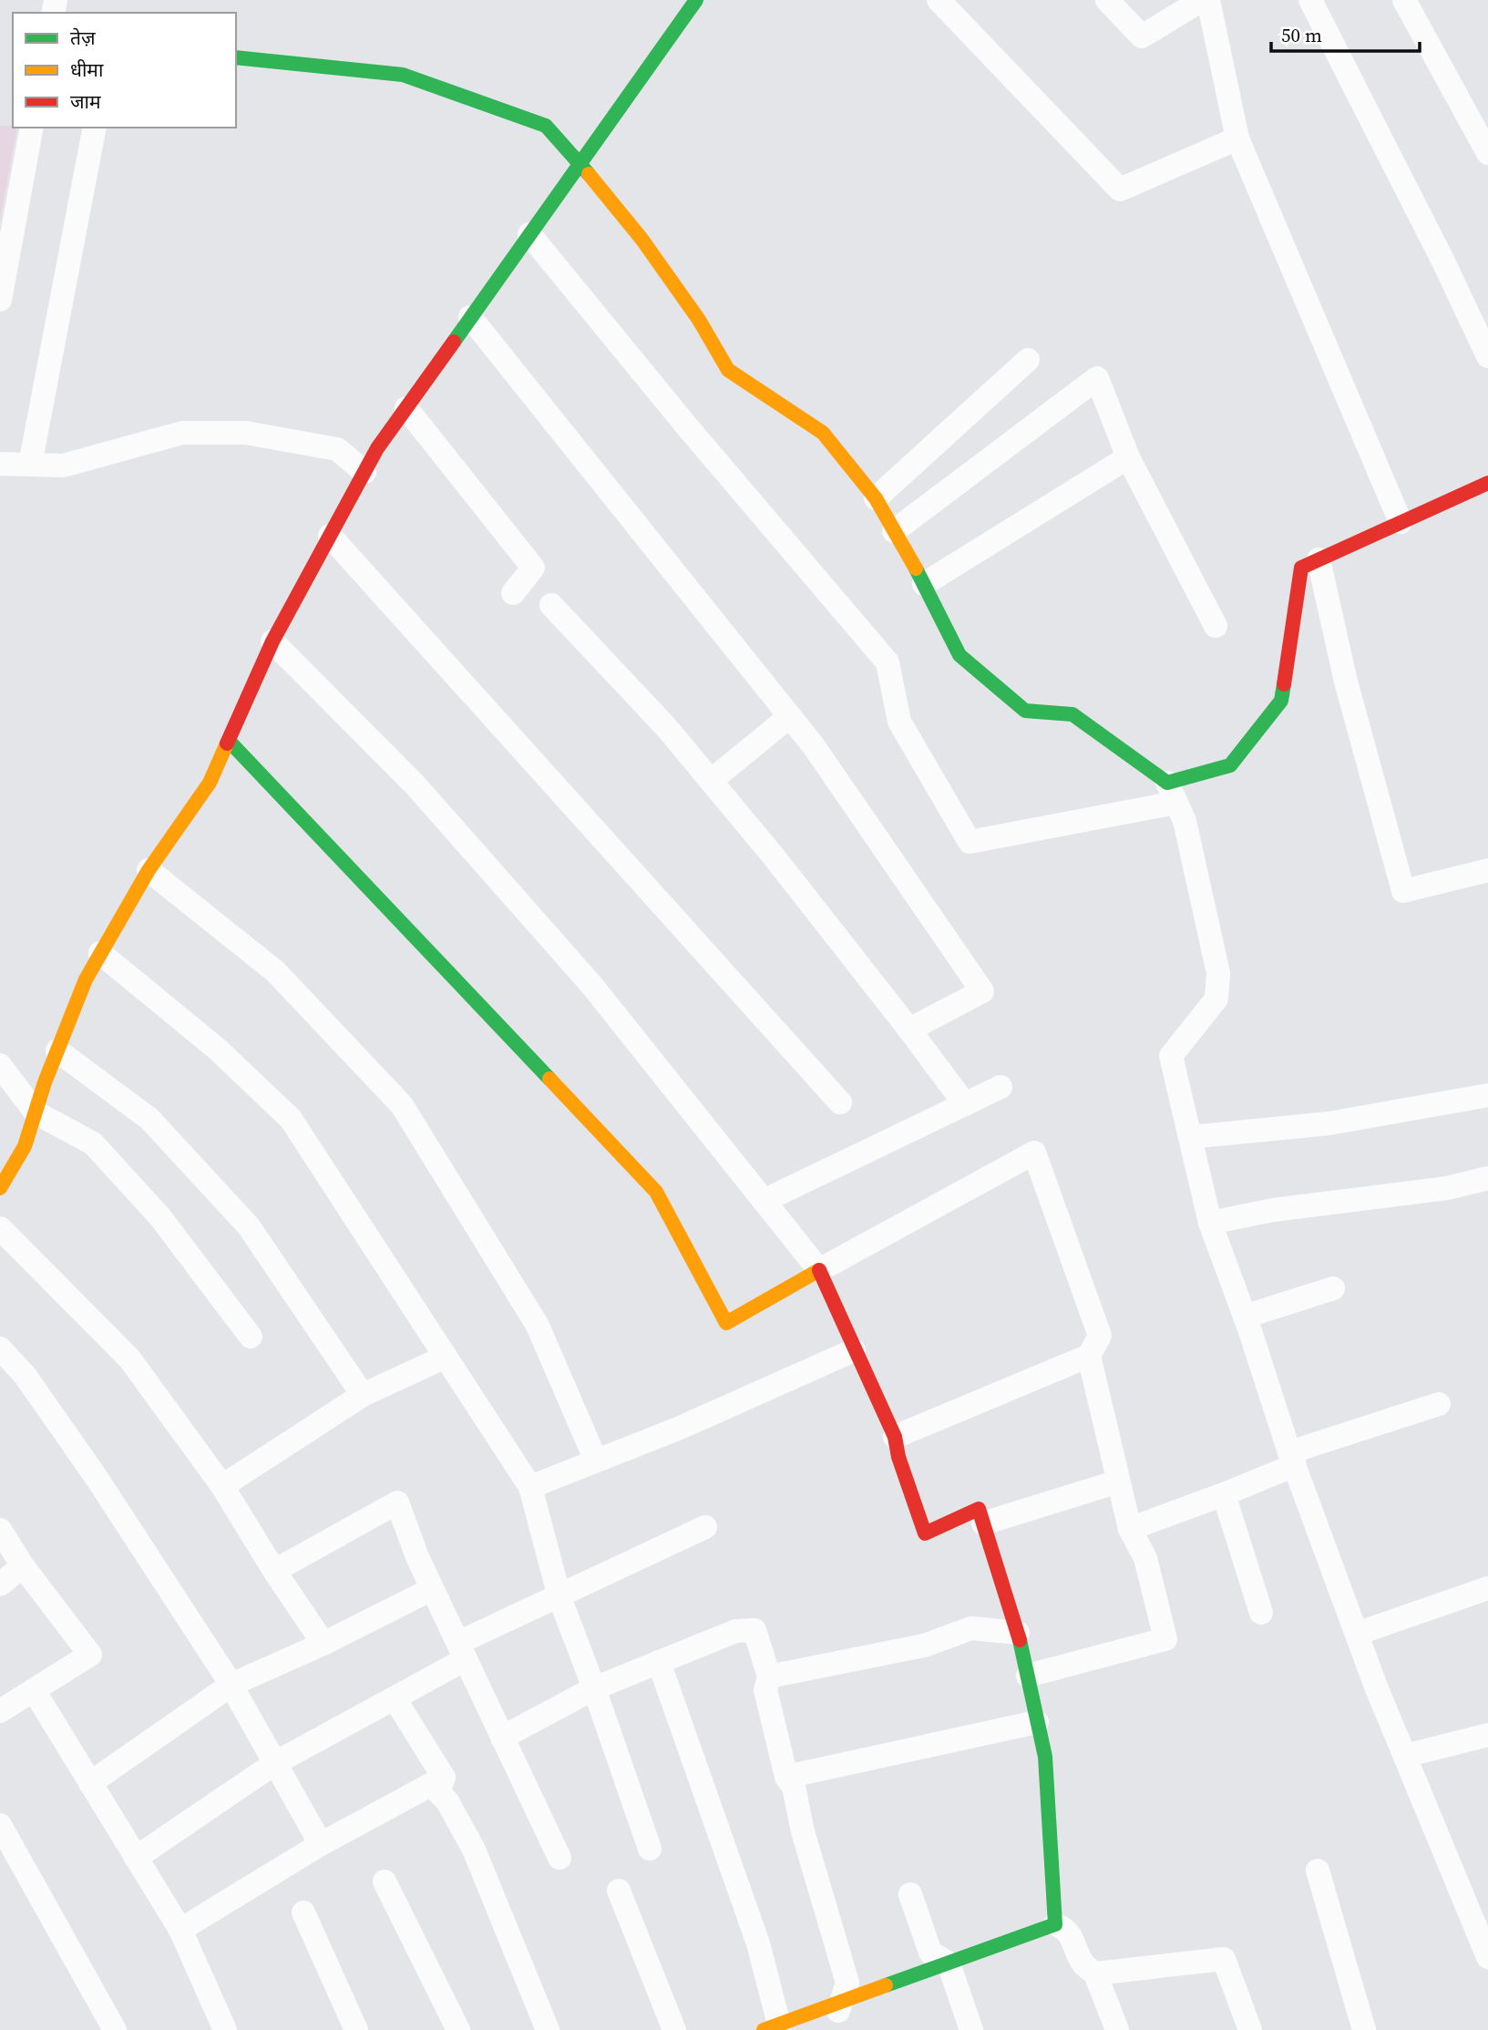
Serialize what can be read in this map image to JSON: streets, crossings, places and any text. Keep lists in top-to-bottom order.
{
  "legend": ["तेज़", "धीमा", "जाम"],
  "scale_bar": "50 m"
}
